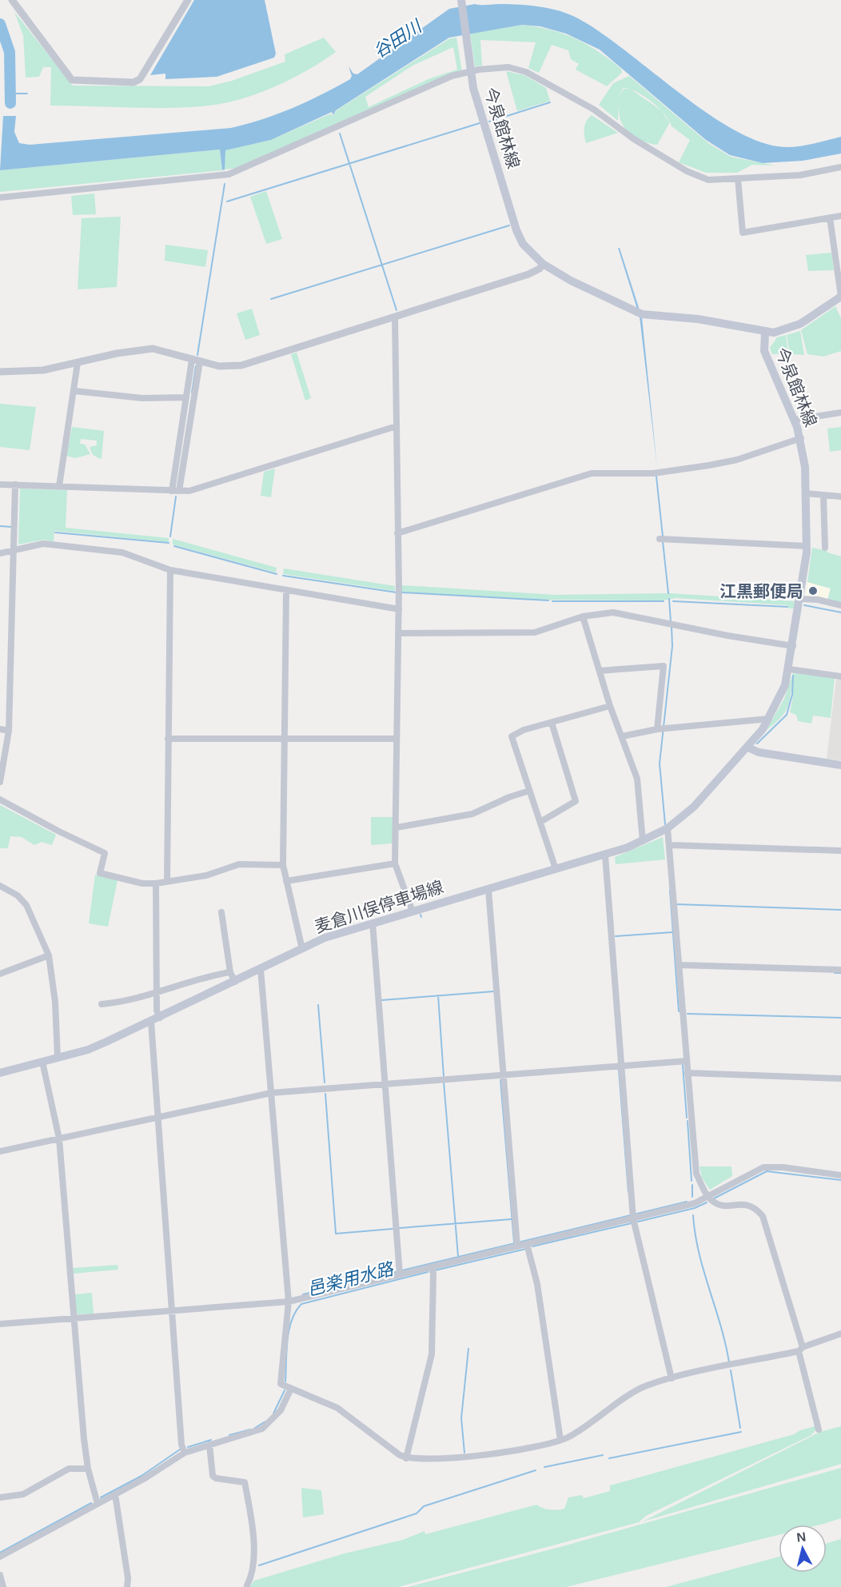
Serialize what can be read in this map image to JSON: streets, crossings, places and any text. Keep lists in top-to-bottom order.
{
  "streets": {
    "main road": ["今泉館林線", "麦倉川俣停車場線"]
  },
  "crossings": [
    ["今泉館林線", "麦倉川俣停車場線"]
  ],
  "water": ["谷田川", "邑楽用水路"],
  "places": ["江黒郵便局"],
  "north": "top"
}
